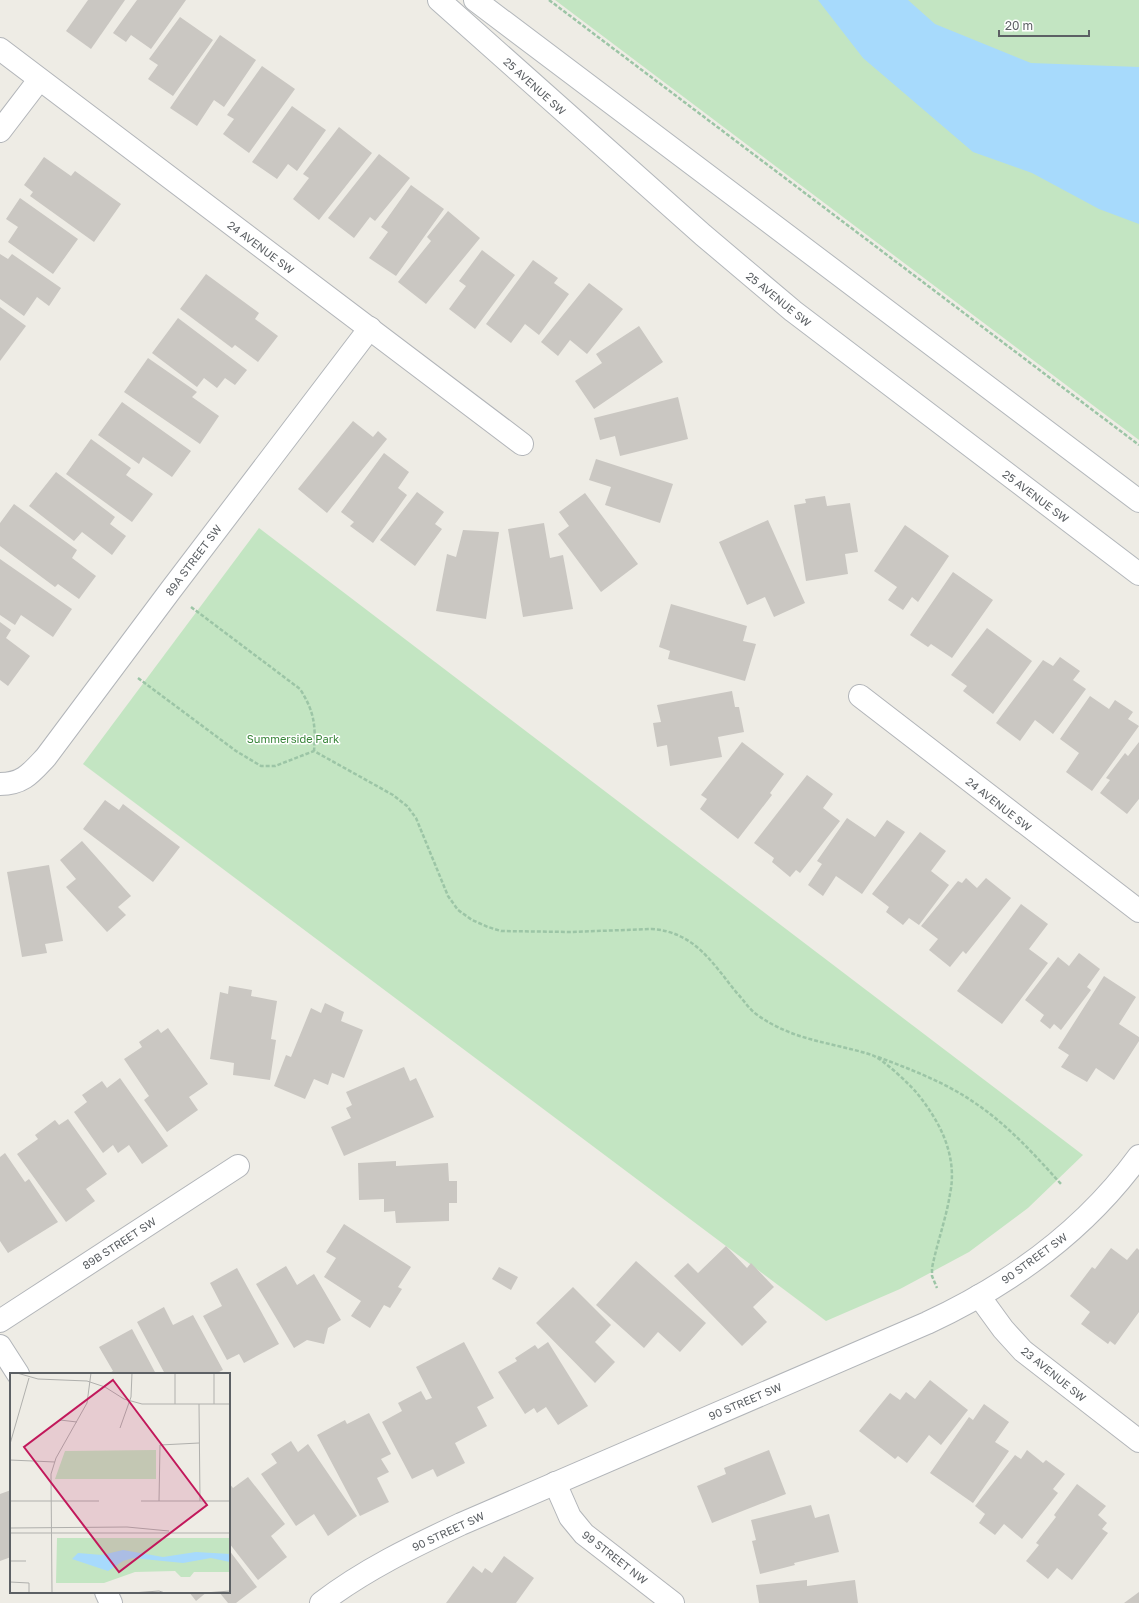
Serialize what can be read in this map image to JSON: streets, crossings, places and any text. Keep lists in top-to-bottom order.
{
  "streets": {
    "street": [
      "25 AVENUE SW",
      "24 AVENUE SW",
      "89A STREET SW",
      "89B STREET SW",
      "90 STREET SW",
      "23 AVENUE SW",
      "99 STREET NW"
    ]
  },
  "crossings": [
    ["24 AVENUE SW", "89A STREET SW"],
    ["90 STREET SW", "23 AVENUE SW"],
    ["90 STREET SW", "99 STREET NW"]
  ],
  "parks": ["Summerside Park"],
  "scale_bar": "20 m"
}
